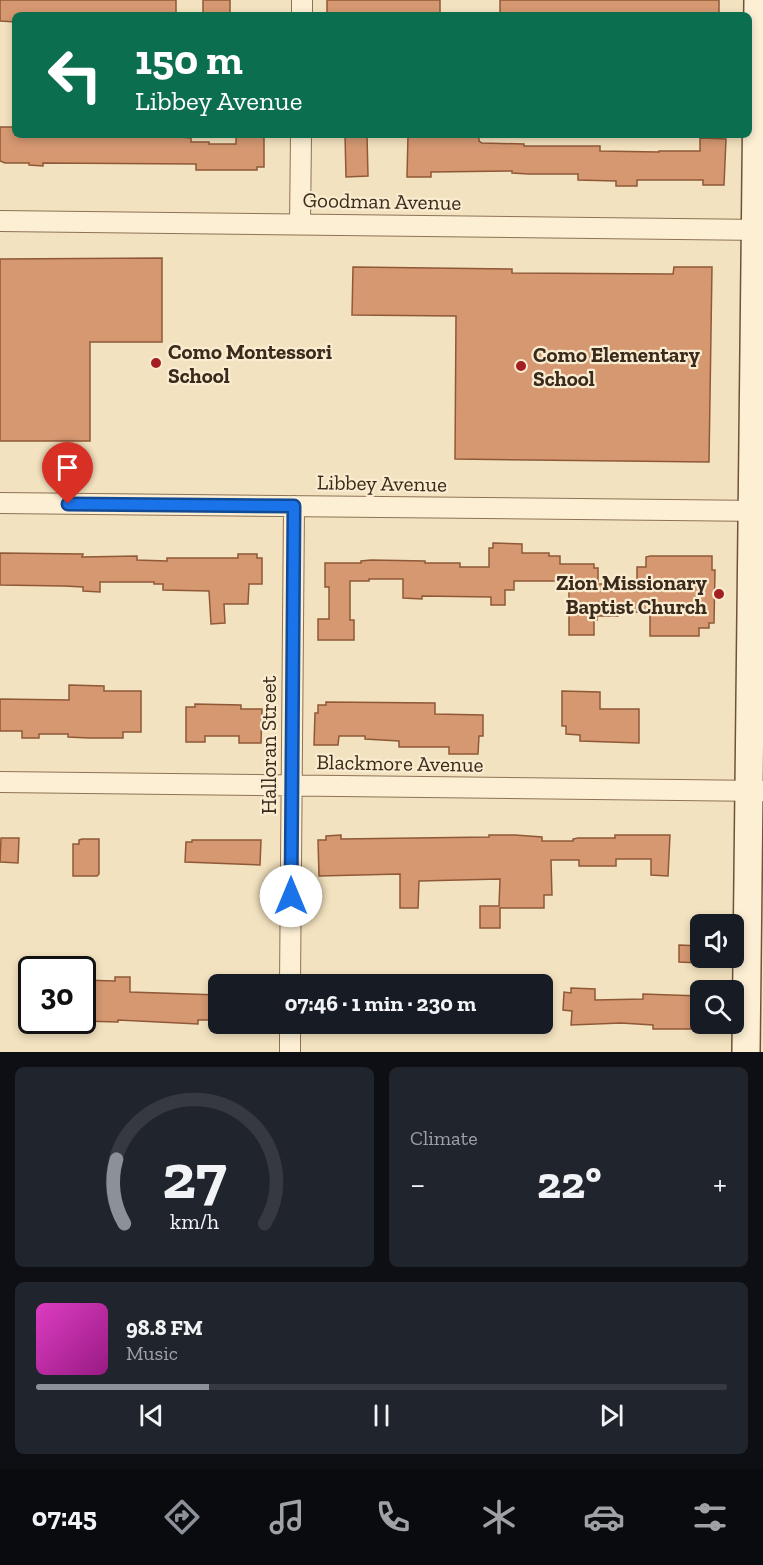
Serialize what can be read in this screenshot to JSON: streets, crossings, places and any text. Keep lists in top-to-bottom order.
{
  "streets": {
    "street": [
      "Goodman Avenue",
      "Libbey Avenue",
      "Halloran Street",
      "Blackmore Avenue"
    ]
  },
  "crossings": [
    ["Libbey Avenue", "Halloran Street"],
    ["Halloran Street", "Blackmore Avenue"]
  ],
  "places": ["Como Montessori School", "Como Elementary School", "Zion Missionary Baptist Church"],
  "page": {
    "turn": ["150 m", "Libbey Avenue"],
    "limit": "30",
    "trip": "07:46 · 1 min · 230 m",
    "tile": "Climate",
    "heat": ["−", "22°", "+"],
    "song": ["98.8 FM", "Music"],
    "tabs": "07:45",
    "gauge": ["27", "km/h"]
  }
}
